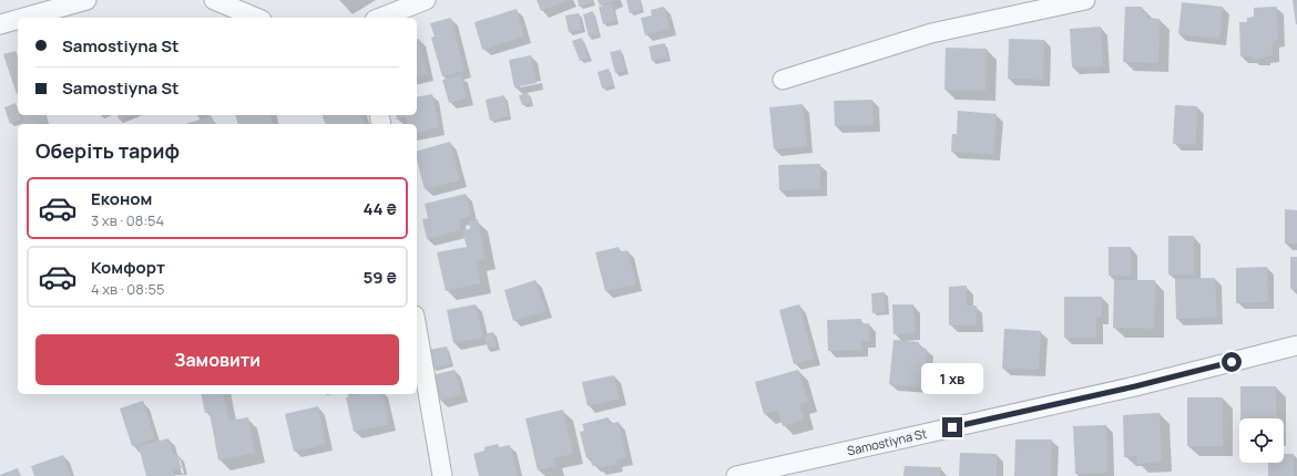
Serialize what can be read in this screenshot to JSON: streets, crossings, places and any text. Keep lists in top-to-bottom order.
{
  "streets": {
    "street": ["Samostiyna St"]
  },
  "page": {
    "banner": ["Samostiyna St", "Samostiyna St"],
    "heading": "Оберіть тариф",
    "list": [
      {
        "name": "Економ",
        "note": "3 хв · 08:54",
        "value": "44 ₴"
      },
      {
        "name": "Комфорт",
        "note": "4 хв · 08:55",
        "value": "59 ₴"
      }
    ],
    "buttons": "Замовити",
    "bubble": "1 хв"
  }
}
